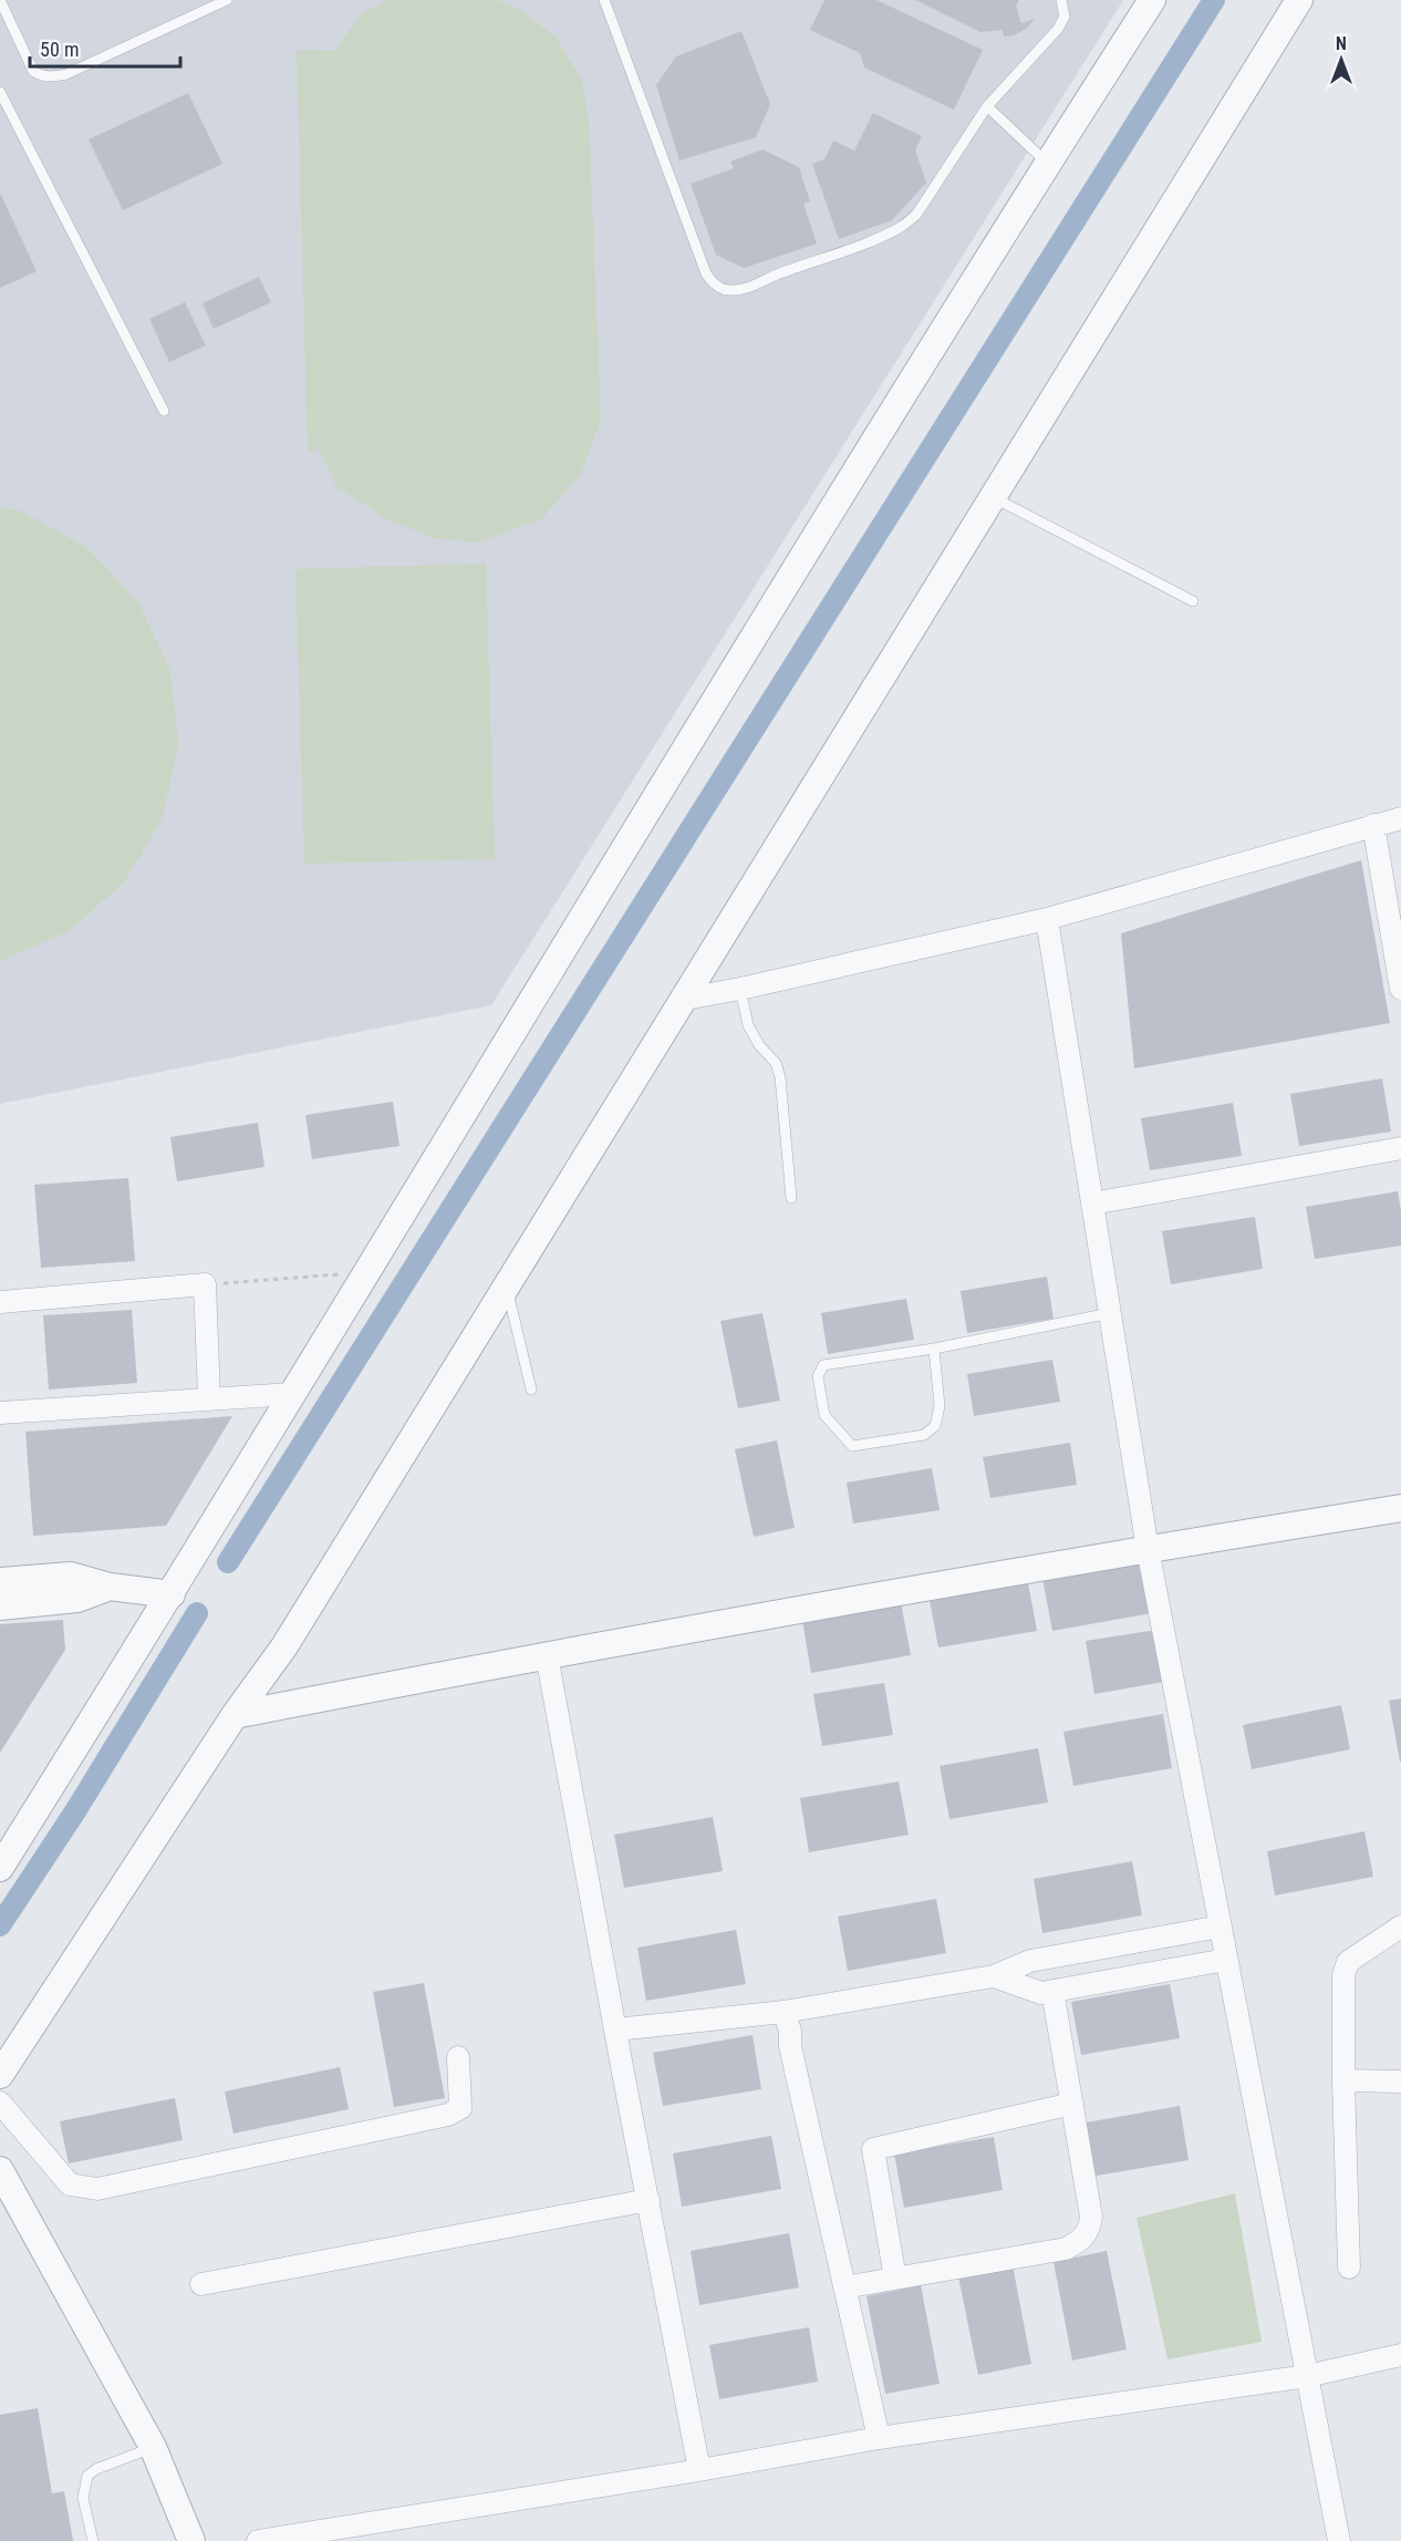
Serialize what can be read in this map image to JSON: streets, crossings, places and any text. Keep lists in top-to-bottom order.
{
  "scale_bar": "50 m",
  "north": "top"
}
